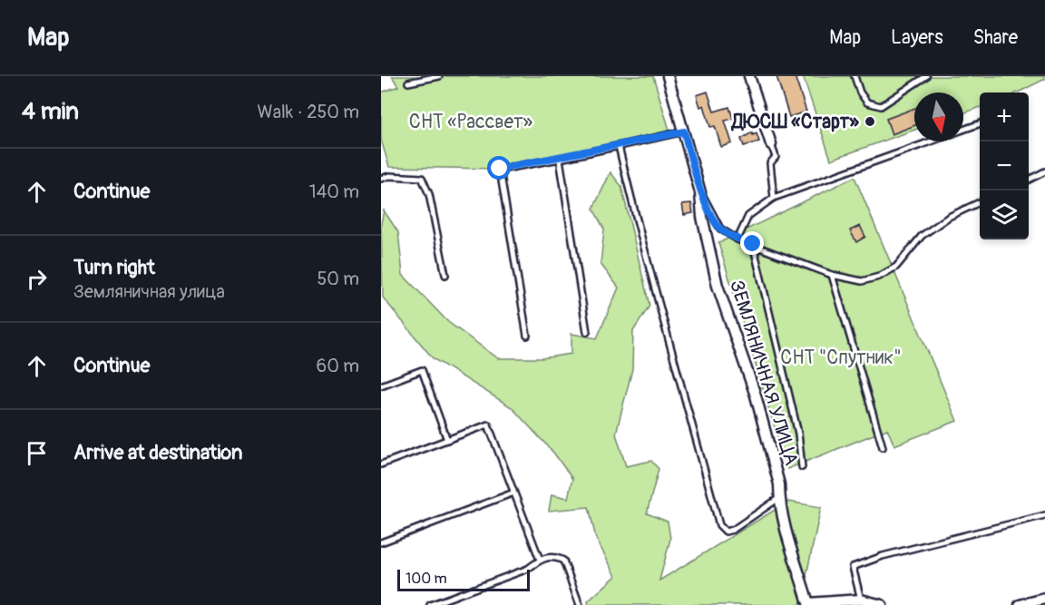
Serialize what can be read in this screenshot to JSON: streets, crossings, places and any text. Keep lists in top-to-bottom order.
{
  "streets": {
    "street": ["ЗЕМЛЯНИЧНАЯ УЛИЦА"]
  },
  "parks": ["СНТ «Рассвет»", "СНТ \"Спутник\""],
  "places": ["ДЮСШ «Старт»"],
  "scale_bar": "100 m",
  "north": "bottom",
  "page": {
    "header": "Map",
    "nav": ["Map", "Layers", "Share"],
    "heading": ["4 min", "Walk · 250 m"],
    "map_buttons": ["+", "−"],
    "list": [
      ["Continue", "140 m"],
      ["Turn right", "Земляничная улица", "50 m"],
      ["Continue", "60 m"],
      "Arrive at destination"
    ],
    "scale": "100 m"
  }
}
